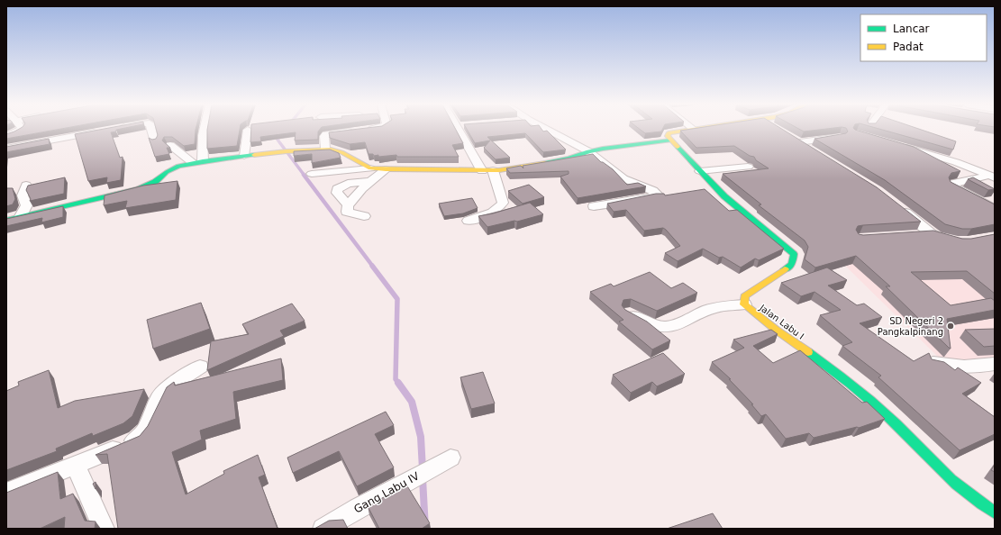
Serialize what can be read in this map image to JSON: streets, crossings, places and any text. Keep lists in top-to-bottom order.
{
  "streets": {
    "street": ["Jalan Labu I", "Gang Labu IV"]
  },
  "places": ["SD Negeri 2 Pangkalpinang"],
  "legend": ["Lancar", "Padat"]
}
